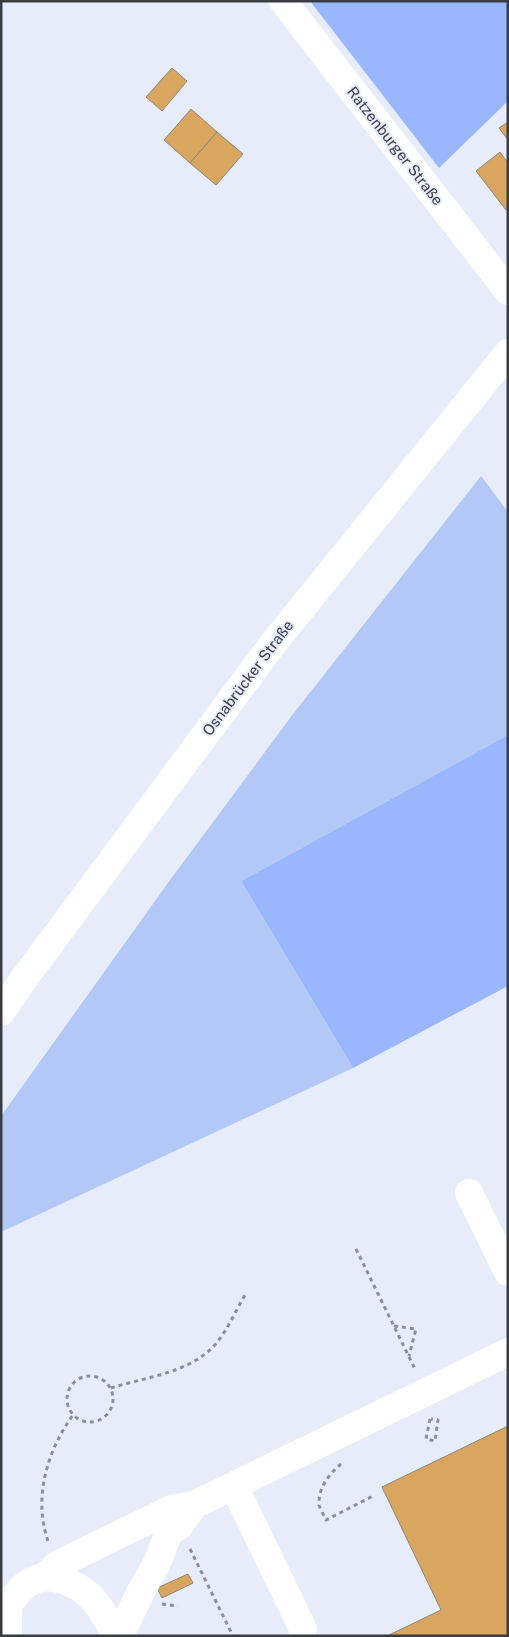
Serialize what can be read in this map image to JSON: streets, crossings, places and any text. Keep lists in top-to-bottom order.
{
  "streets": {
    "main road": ["Ratzenburger Straße", "Osnabrücker Straße"]
  }
}
